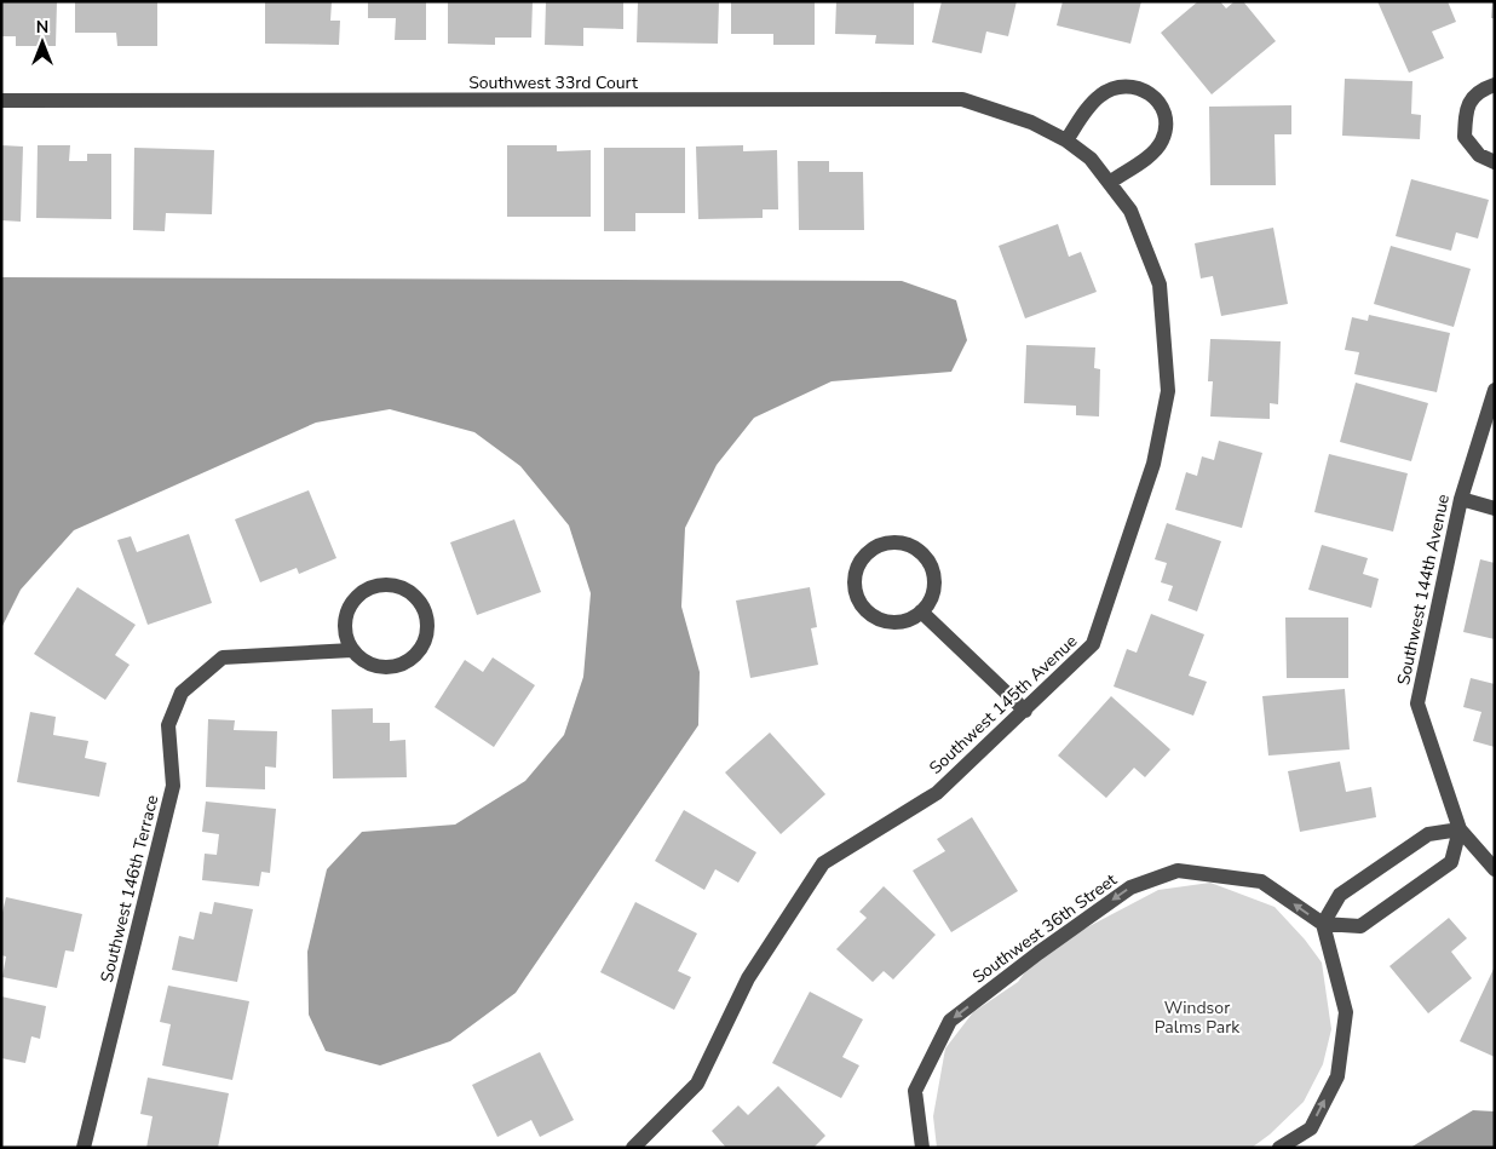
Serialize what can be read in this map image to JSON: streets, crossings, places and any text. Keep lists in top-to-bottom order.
{
  "streets": {
    "street": [
      "Southwest 33rd Court",
      "Southwest 144th Avenue",
      "Southwest 145th Avenue",
      "Southwest 146th Terrace",
      "Southwest 36th Street"
    ]
  },
  "crossings": [
    ["Southwest 33rd Court", "Southwest 145th Avenue"]
  ],
  "one_way": ["Southwest 36th Street"],
  "parks": ["Windsor Palms Park"],
  "north": "top"
}
